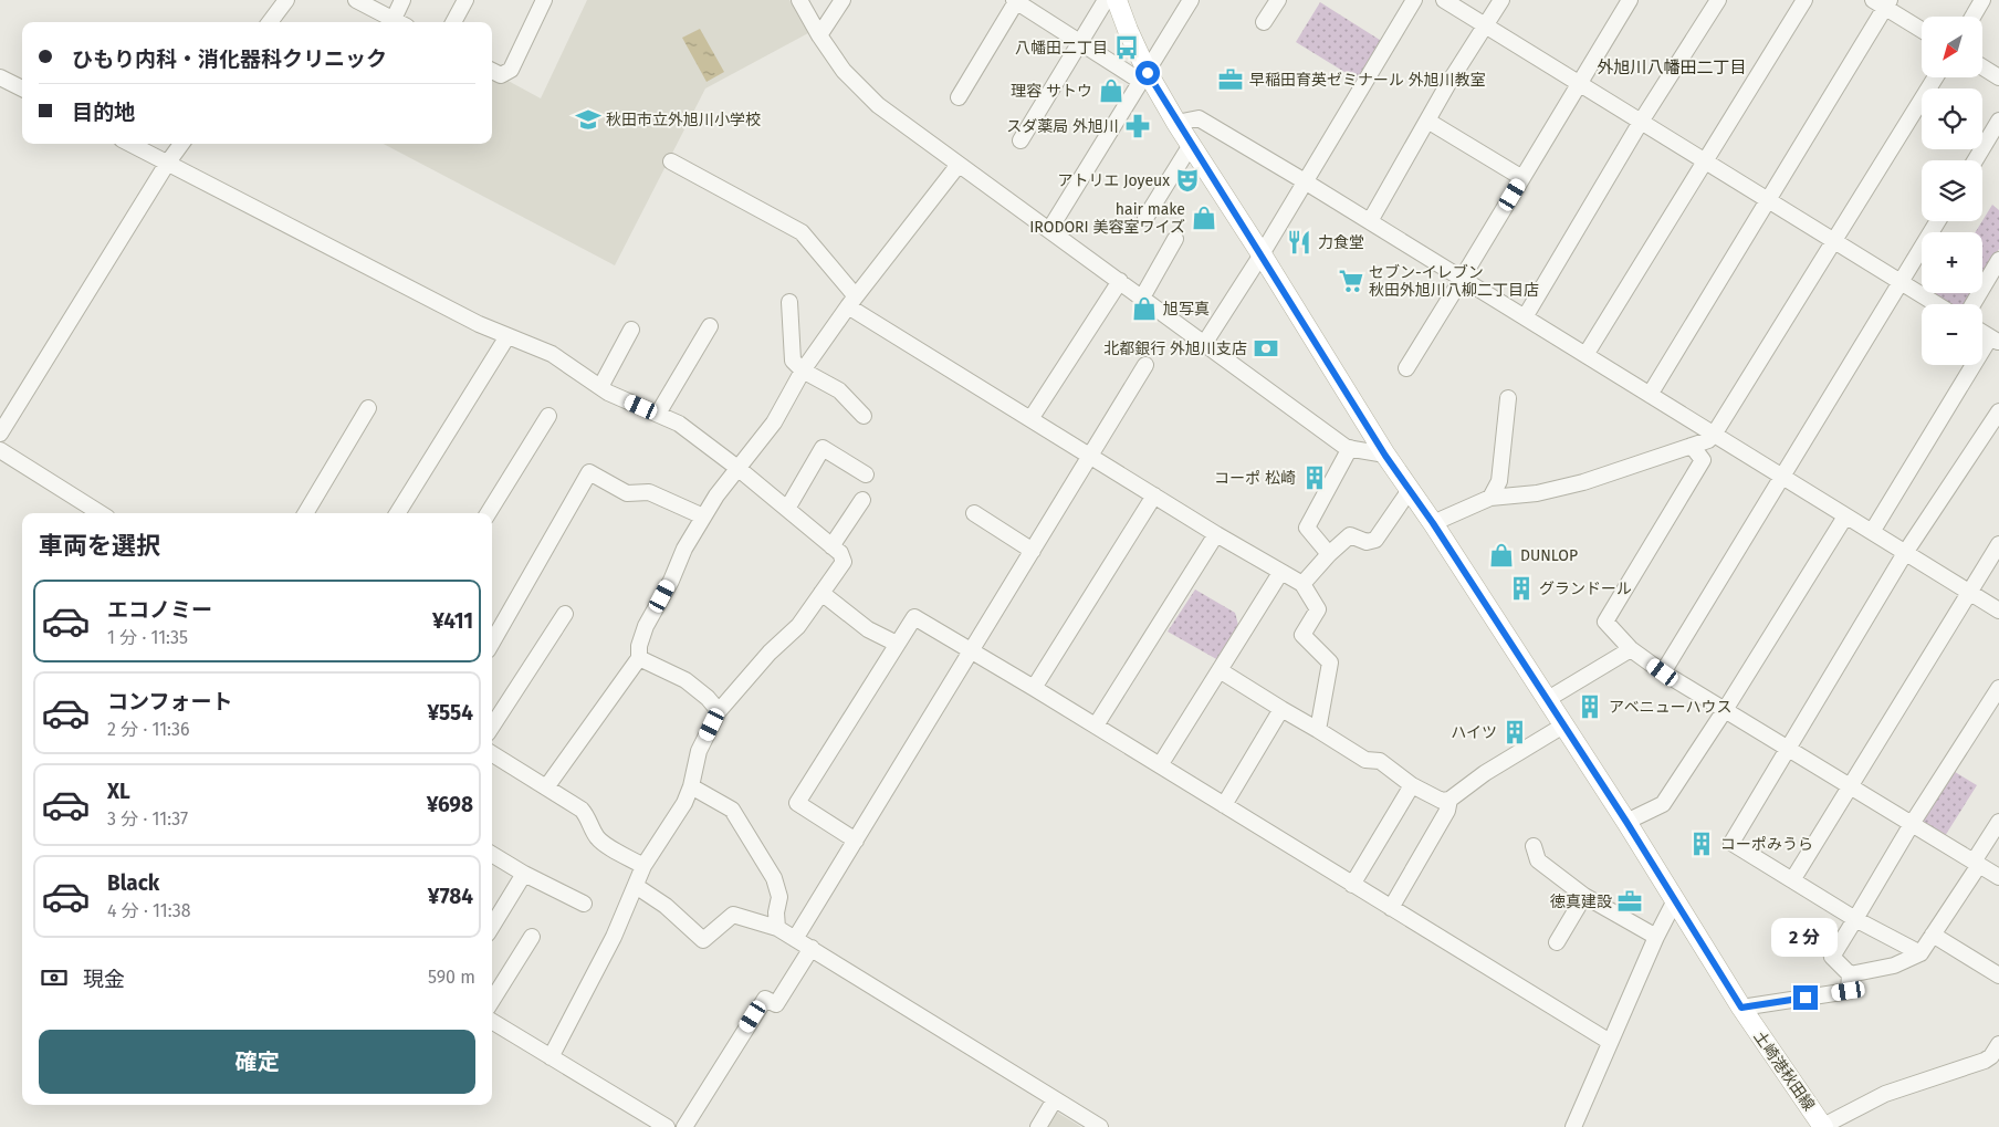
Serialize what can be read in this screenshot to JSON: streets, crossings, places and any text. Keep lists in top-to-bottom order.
{
  "streets": {
    "main road": ["土崎港秋田線"]
  },
  "districts": ["外旭川八幡田二丁目"],
  "places": {
    "bus stop": ["八幡田二丁目"],
    "office": ["早稲田育英ゼミナール 外旭川教室", "徳真建設"],
    "shop": [
      "理容 サトウ",
      "hair make IRODORI 美容室ワイズ",
      "旭写真",
      "DUNLOP"
    ],
    "school or university": ["秋田市立外旭川小学校"],
    "pharmacy": ["スダ薬局 外旭川"],
    "theatre": ["アトリエ Joyeux"],
    "restaurant": ["力食堂"],
    "supermarket": ["セブン-イレブン 秋田外旭川八柳二丁目店"],
    "bank": ["北都銀行 外旭川支店"],
    "building": [
      "コーポ 松崎",
      "グランドール",
      "アベニューハウス",
      "ハイツ",
      "コーポみうら"
    ]
  },
  "north": "bottom left",
  "page": {
    "map_buttons": ["+", "−"],
    "banner": ["ひもり内科・消化器科クリニック", "目的地"],
    "heading": "車両を選択",
    "list": [
      {
        "name": "エコノミー",
        "note": "1 分 · 11:35",
        "value": "¥411"
      },
      {
        "name": "コンフォート",
        "note": "2 分 · 11:36",
        "value": "¥554"
      },
      {
        "name": "XL",
        "note": "3 分 · 11:37",
        "value": "¥698"
      },
      {
        "name": "Black",
        "note": "4 分 · 11:38",
        "value": "¥784"
      }
    ],
    "bubble": "2 分",
    "pay": ["現金", "590 m"],
    "buttons": "確定"
  }
}
